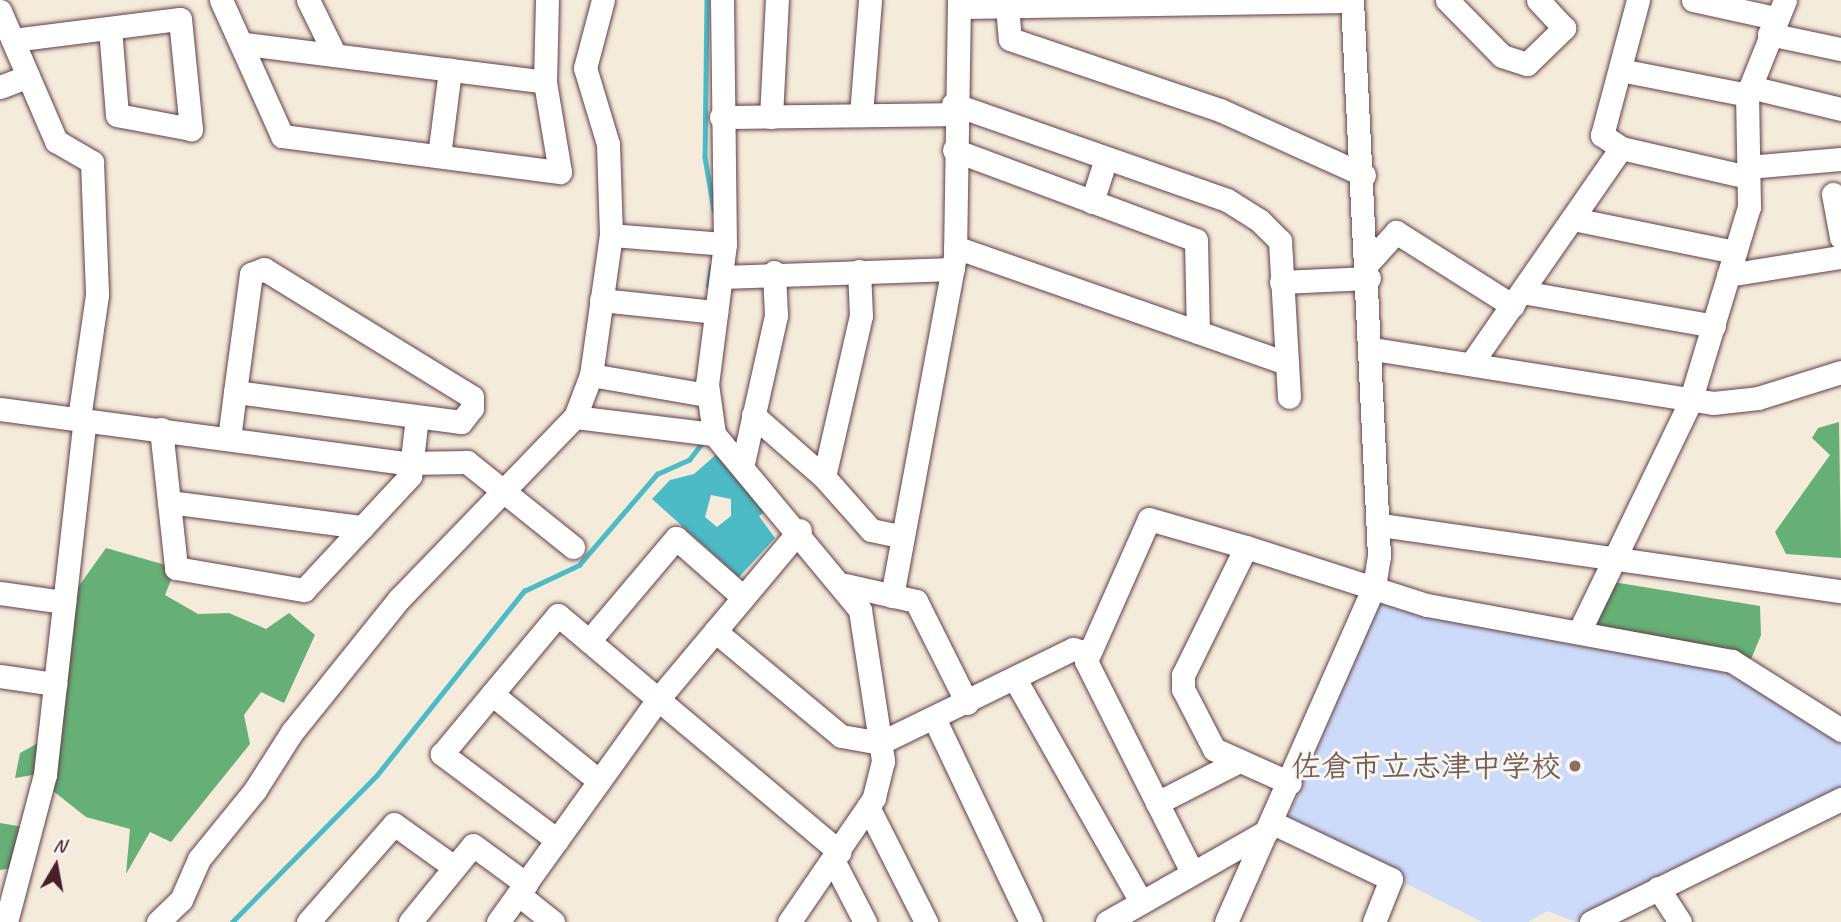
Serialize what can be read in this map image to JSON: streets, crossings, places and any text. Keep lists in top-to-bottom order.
{
  "places": ["佐倉市立志津中学校"],
  "north": "top"
}
